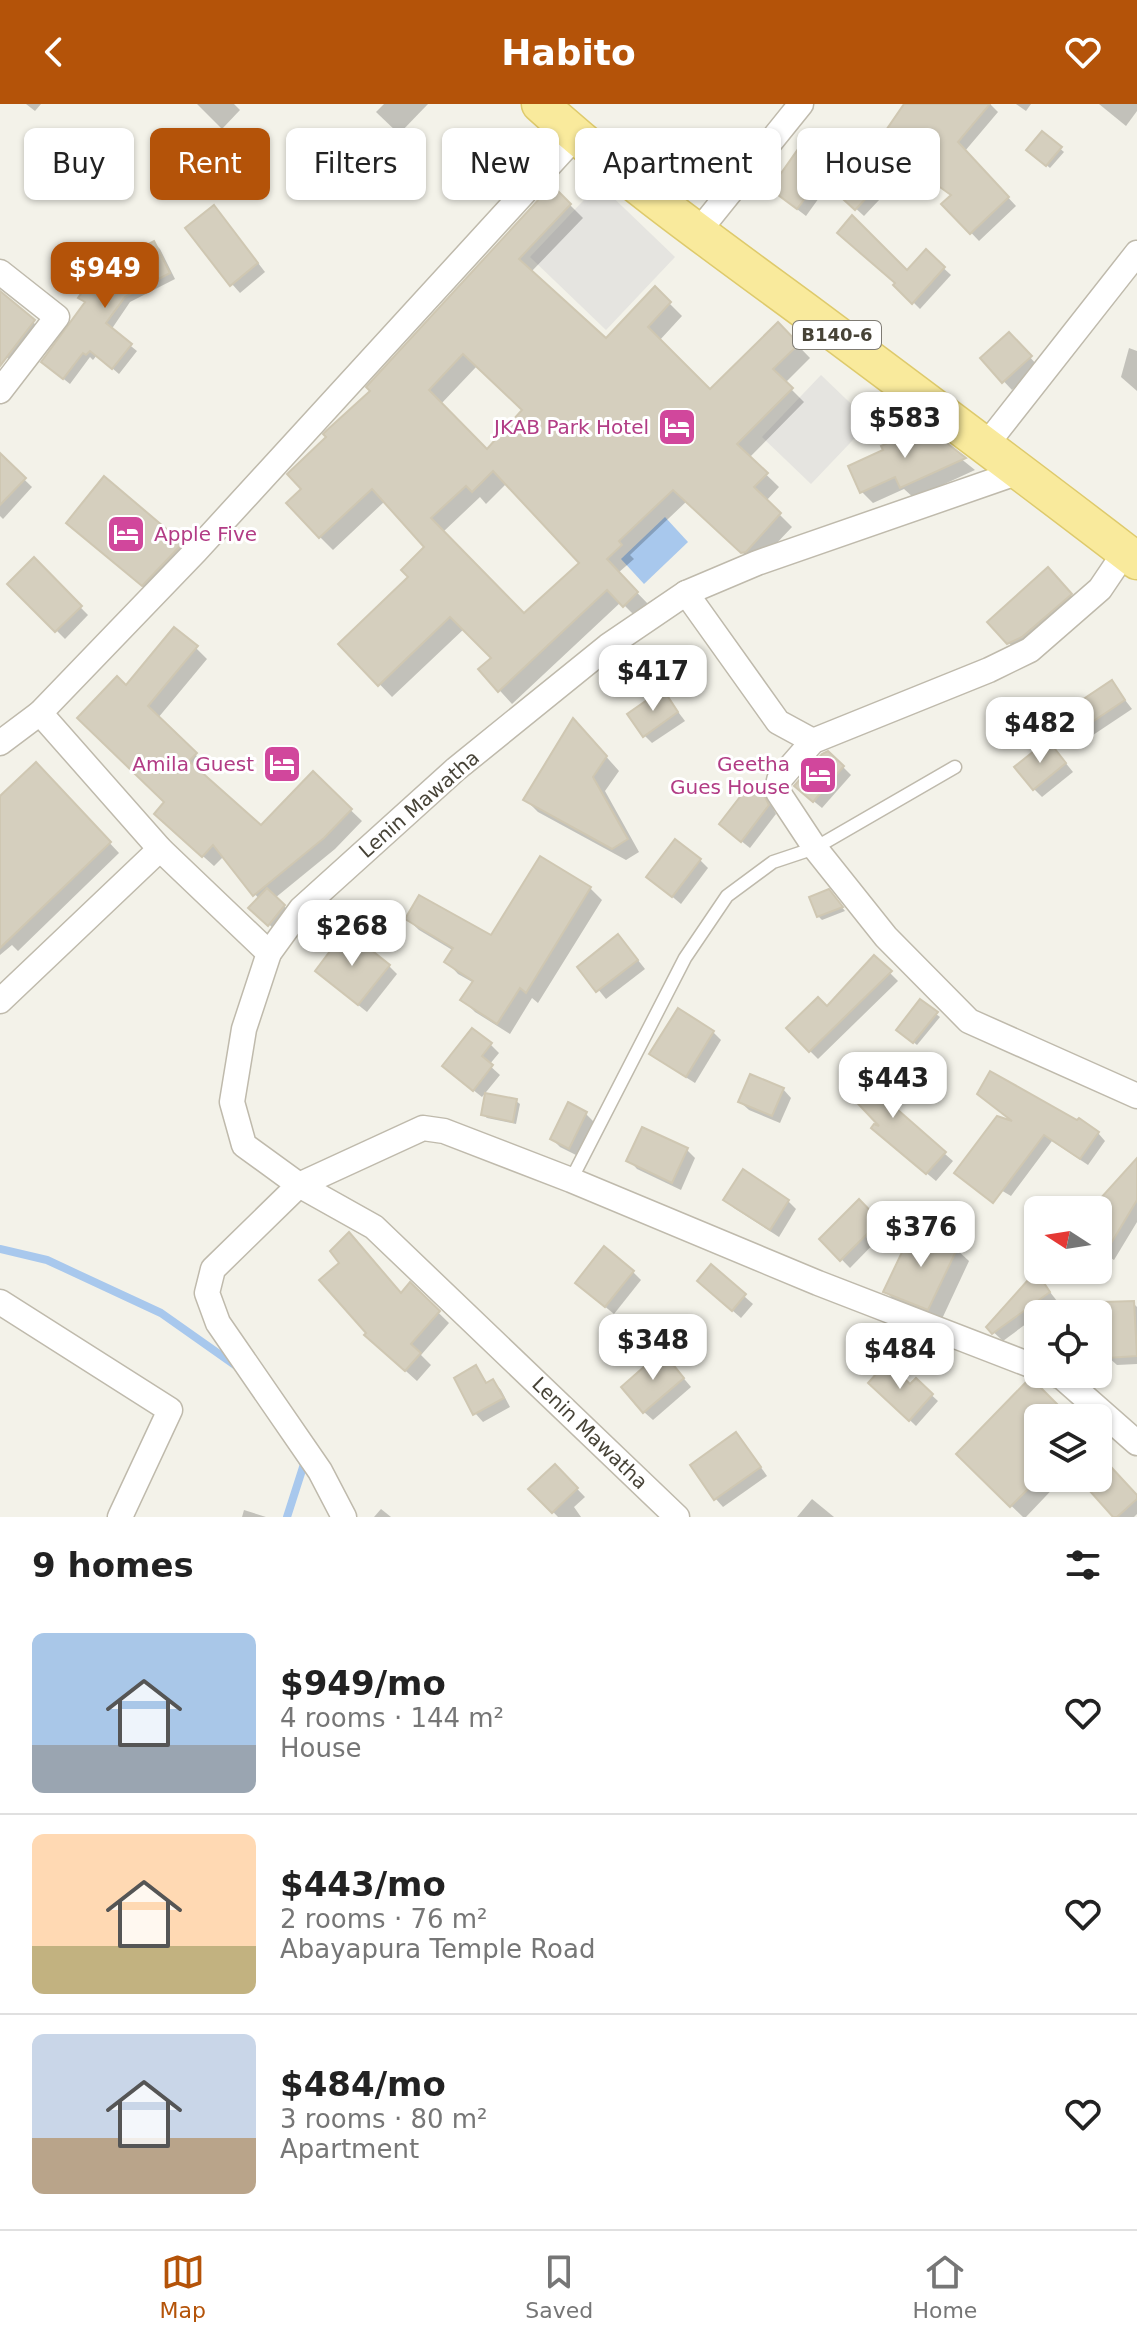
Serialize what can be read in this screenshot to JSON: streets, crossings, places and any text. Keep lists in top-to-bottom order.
{
  "streets": {
    "main road": ["B140-6"],
    "street": ["Lenin Mawatha"]
  },
  "crossings": [
    ["B140-6", "Lenin Mawatha"]
  ],
  "places": {
    "hotel": [
      "JKAB Park Hotel",
      "Apple Five",
      "Amila Guest",
      "Geetha Gues House"
    ]
  },
  "north": "left",
  "page": {
    "header": "Habito",
    "chip": [
      "Buy",
      "Rent",
      "Filters",
      "New",
      "Apartment",
      "House"
    ],
    "price": [
      "$949",
      "$583",
      "$417",
      "$482",
      "$268",
      "$443",
      "$376",
      "$348",
      "$484"
    ],
    "heading": "9 homes",
    "list": [
      {
        "name": "$949/mo",
        "note": "4 rooms · 144 m² · House"
      },
      {
        "name": "$443/mo",
        "note": "2 rooms · 76 m² · Abayapura Temple Road"
      },
      {
        "name": "$484/mo",
        "note": "3 rooms · 80 m² · Apartment"
      }
    ],
    "tabs": ["Map", "Saved", "Home"]
  }
}
